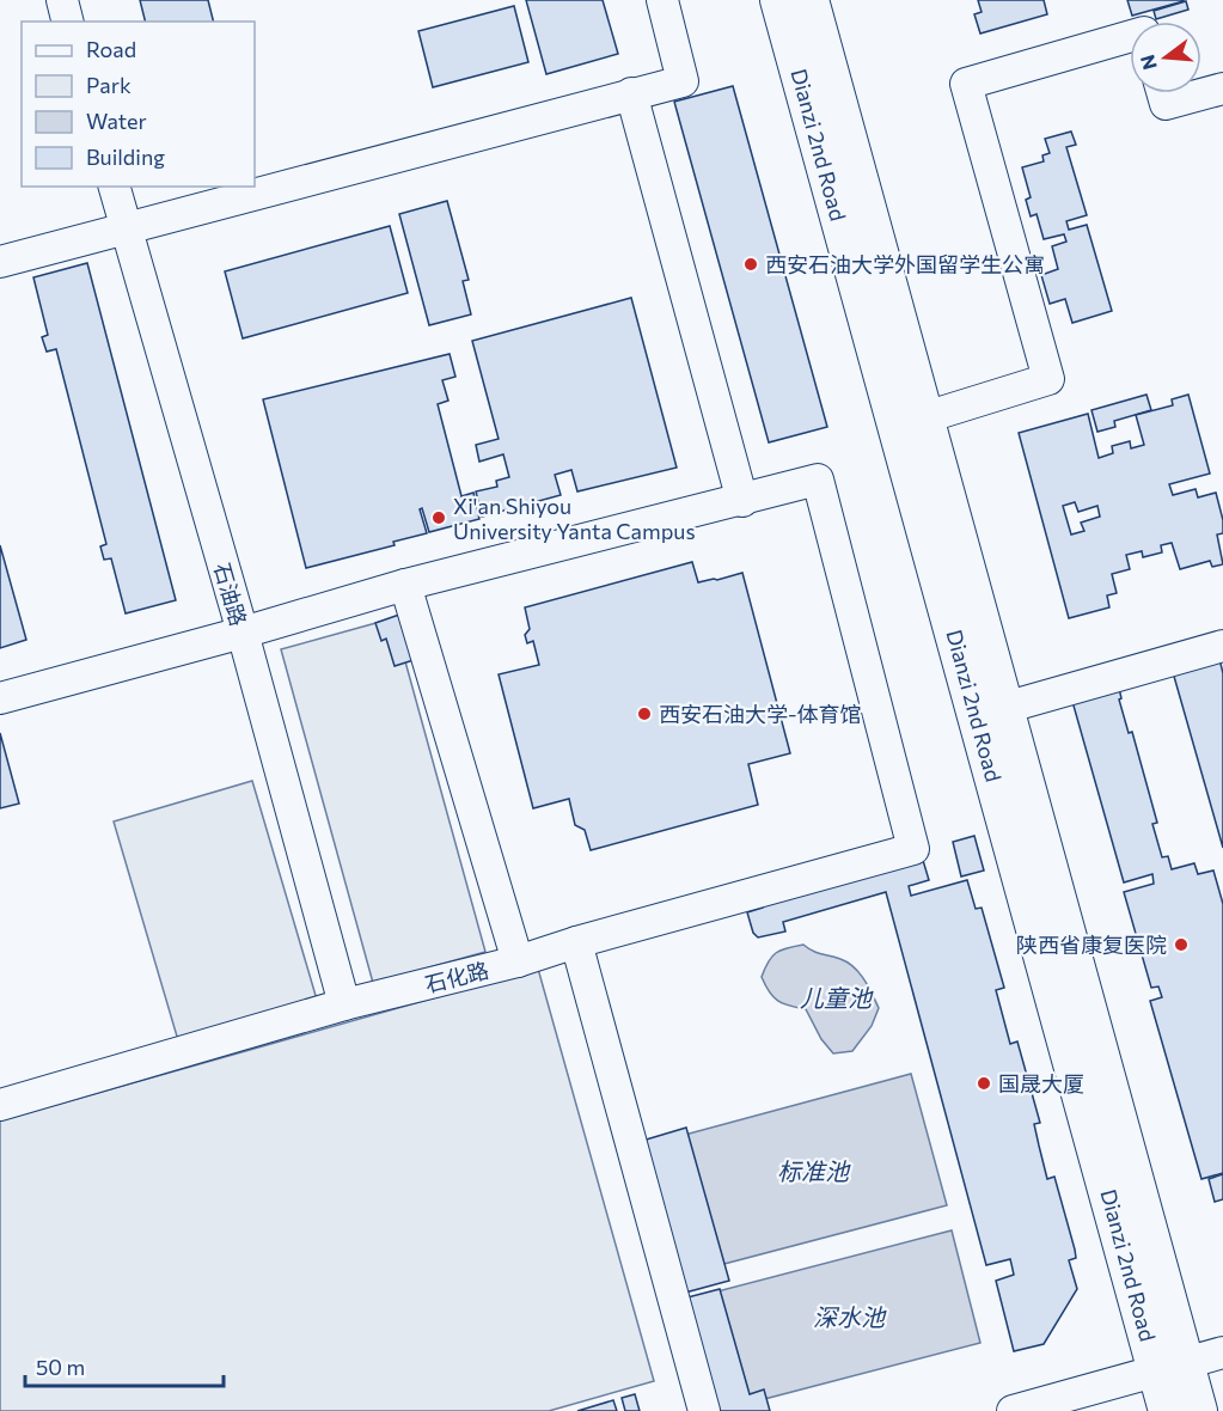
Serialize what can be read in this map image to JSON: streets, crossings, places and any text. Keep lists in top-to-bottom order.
{
  "streets": {
    "main road": ["Dianzi 2nd Road"],
    "street": ["石油路", "石化路"]
  },
  "crossings": [
    ["石油路", "石化路"]
  ],
  "water": ["儿童池", "标准池", "深水池"],
  "places": [
    "西安石油大学外国留学生公寓",
    "Xi'an Shiyou University Yanta Campus",
    "西安石油大学-体育馆",
    "陕西省康复医院",
    "国晟大厦"
  ],
  "legend": [
    "Road",
    "Park",
    "Water",
    "Building"
  ],
  "scale_bar": "50 m",
  "north": "left"
}
